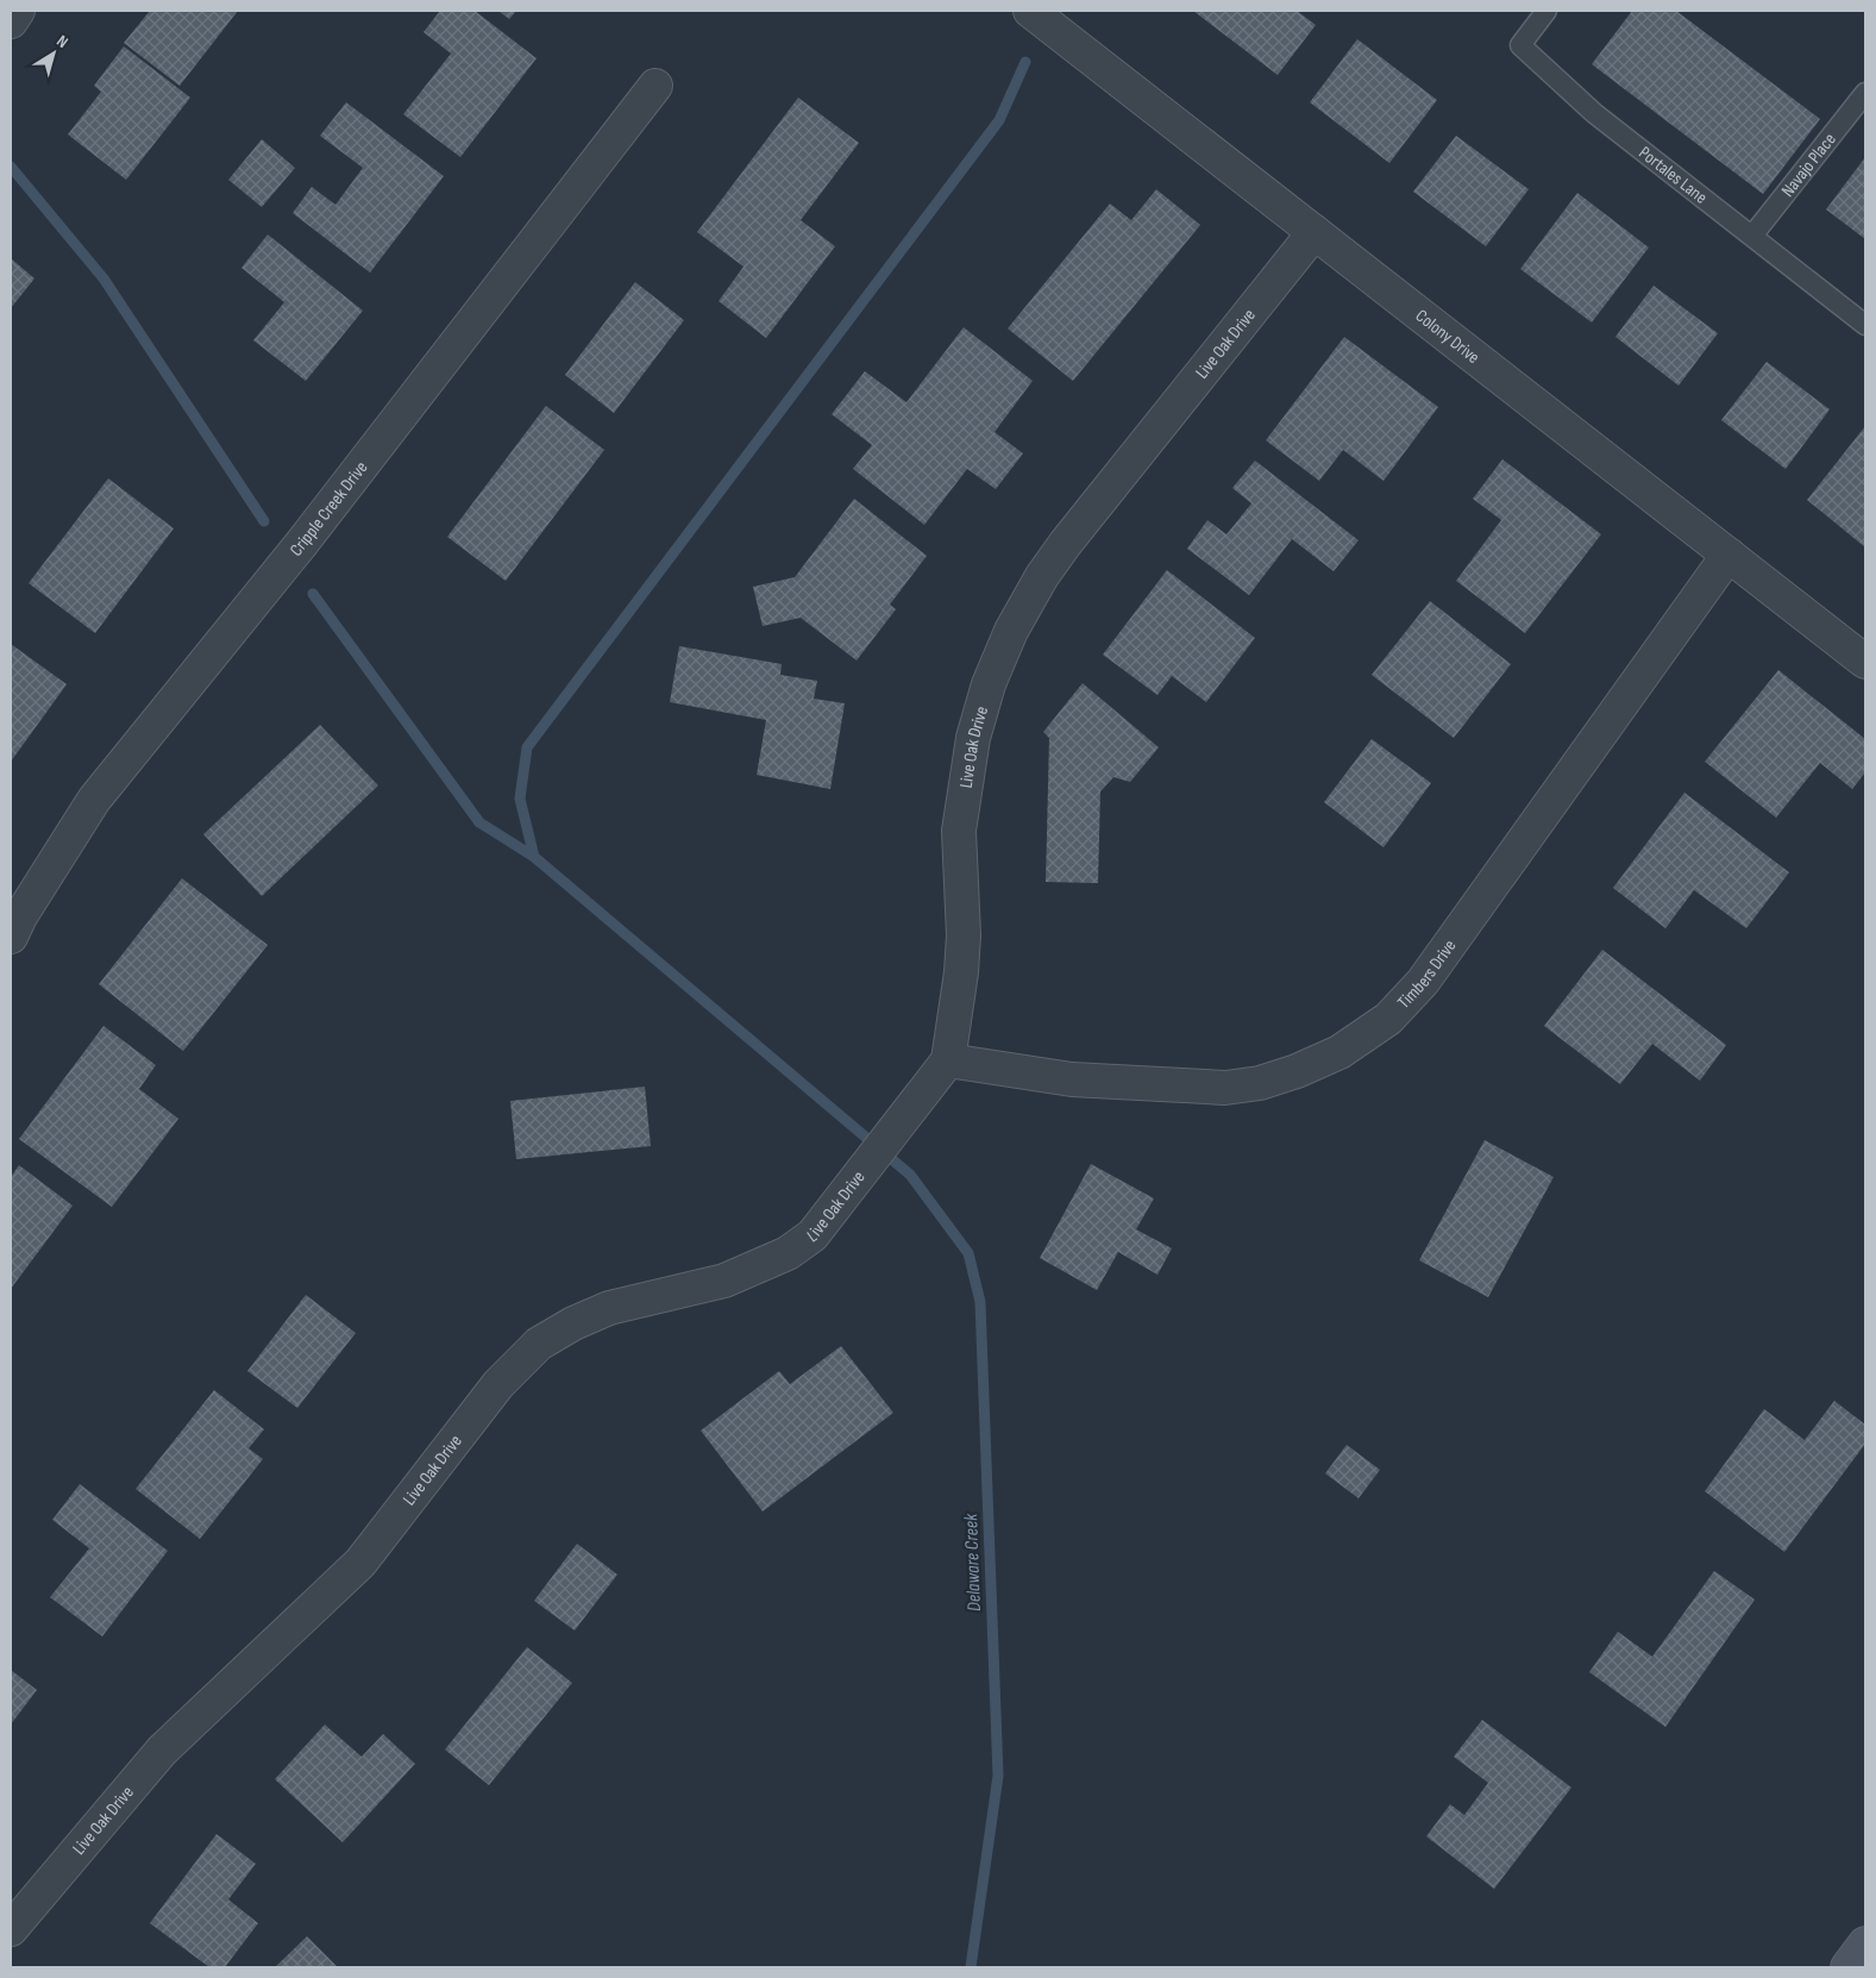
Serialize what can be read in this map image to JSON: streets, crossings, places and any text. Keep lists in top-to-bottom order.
{
  "streets": {
    "street": [
      "Colony Drive",
      "Live Oak Drive",
      "Cripple Creek Drive",
      "Timbers Drive"
    ],
    "lane": ["Navajo Place", "Portales Lane"]
  },
  "crossings": [
    ["Navajo Place", "Portales Lane"],
    ["Colony Drive", "Live Oak Drive"],
    ["Colony Drive", "Timbers Drive"],
    ["Live Oak Drive", "Timbers Drive"]
  ],
  "water": ["Delaware Creek"],
  "north": "top right"
}
